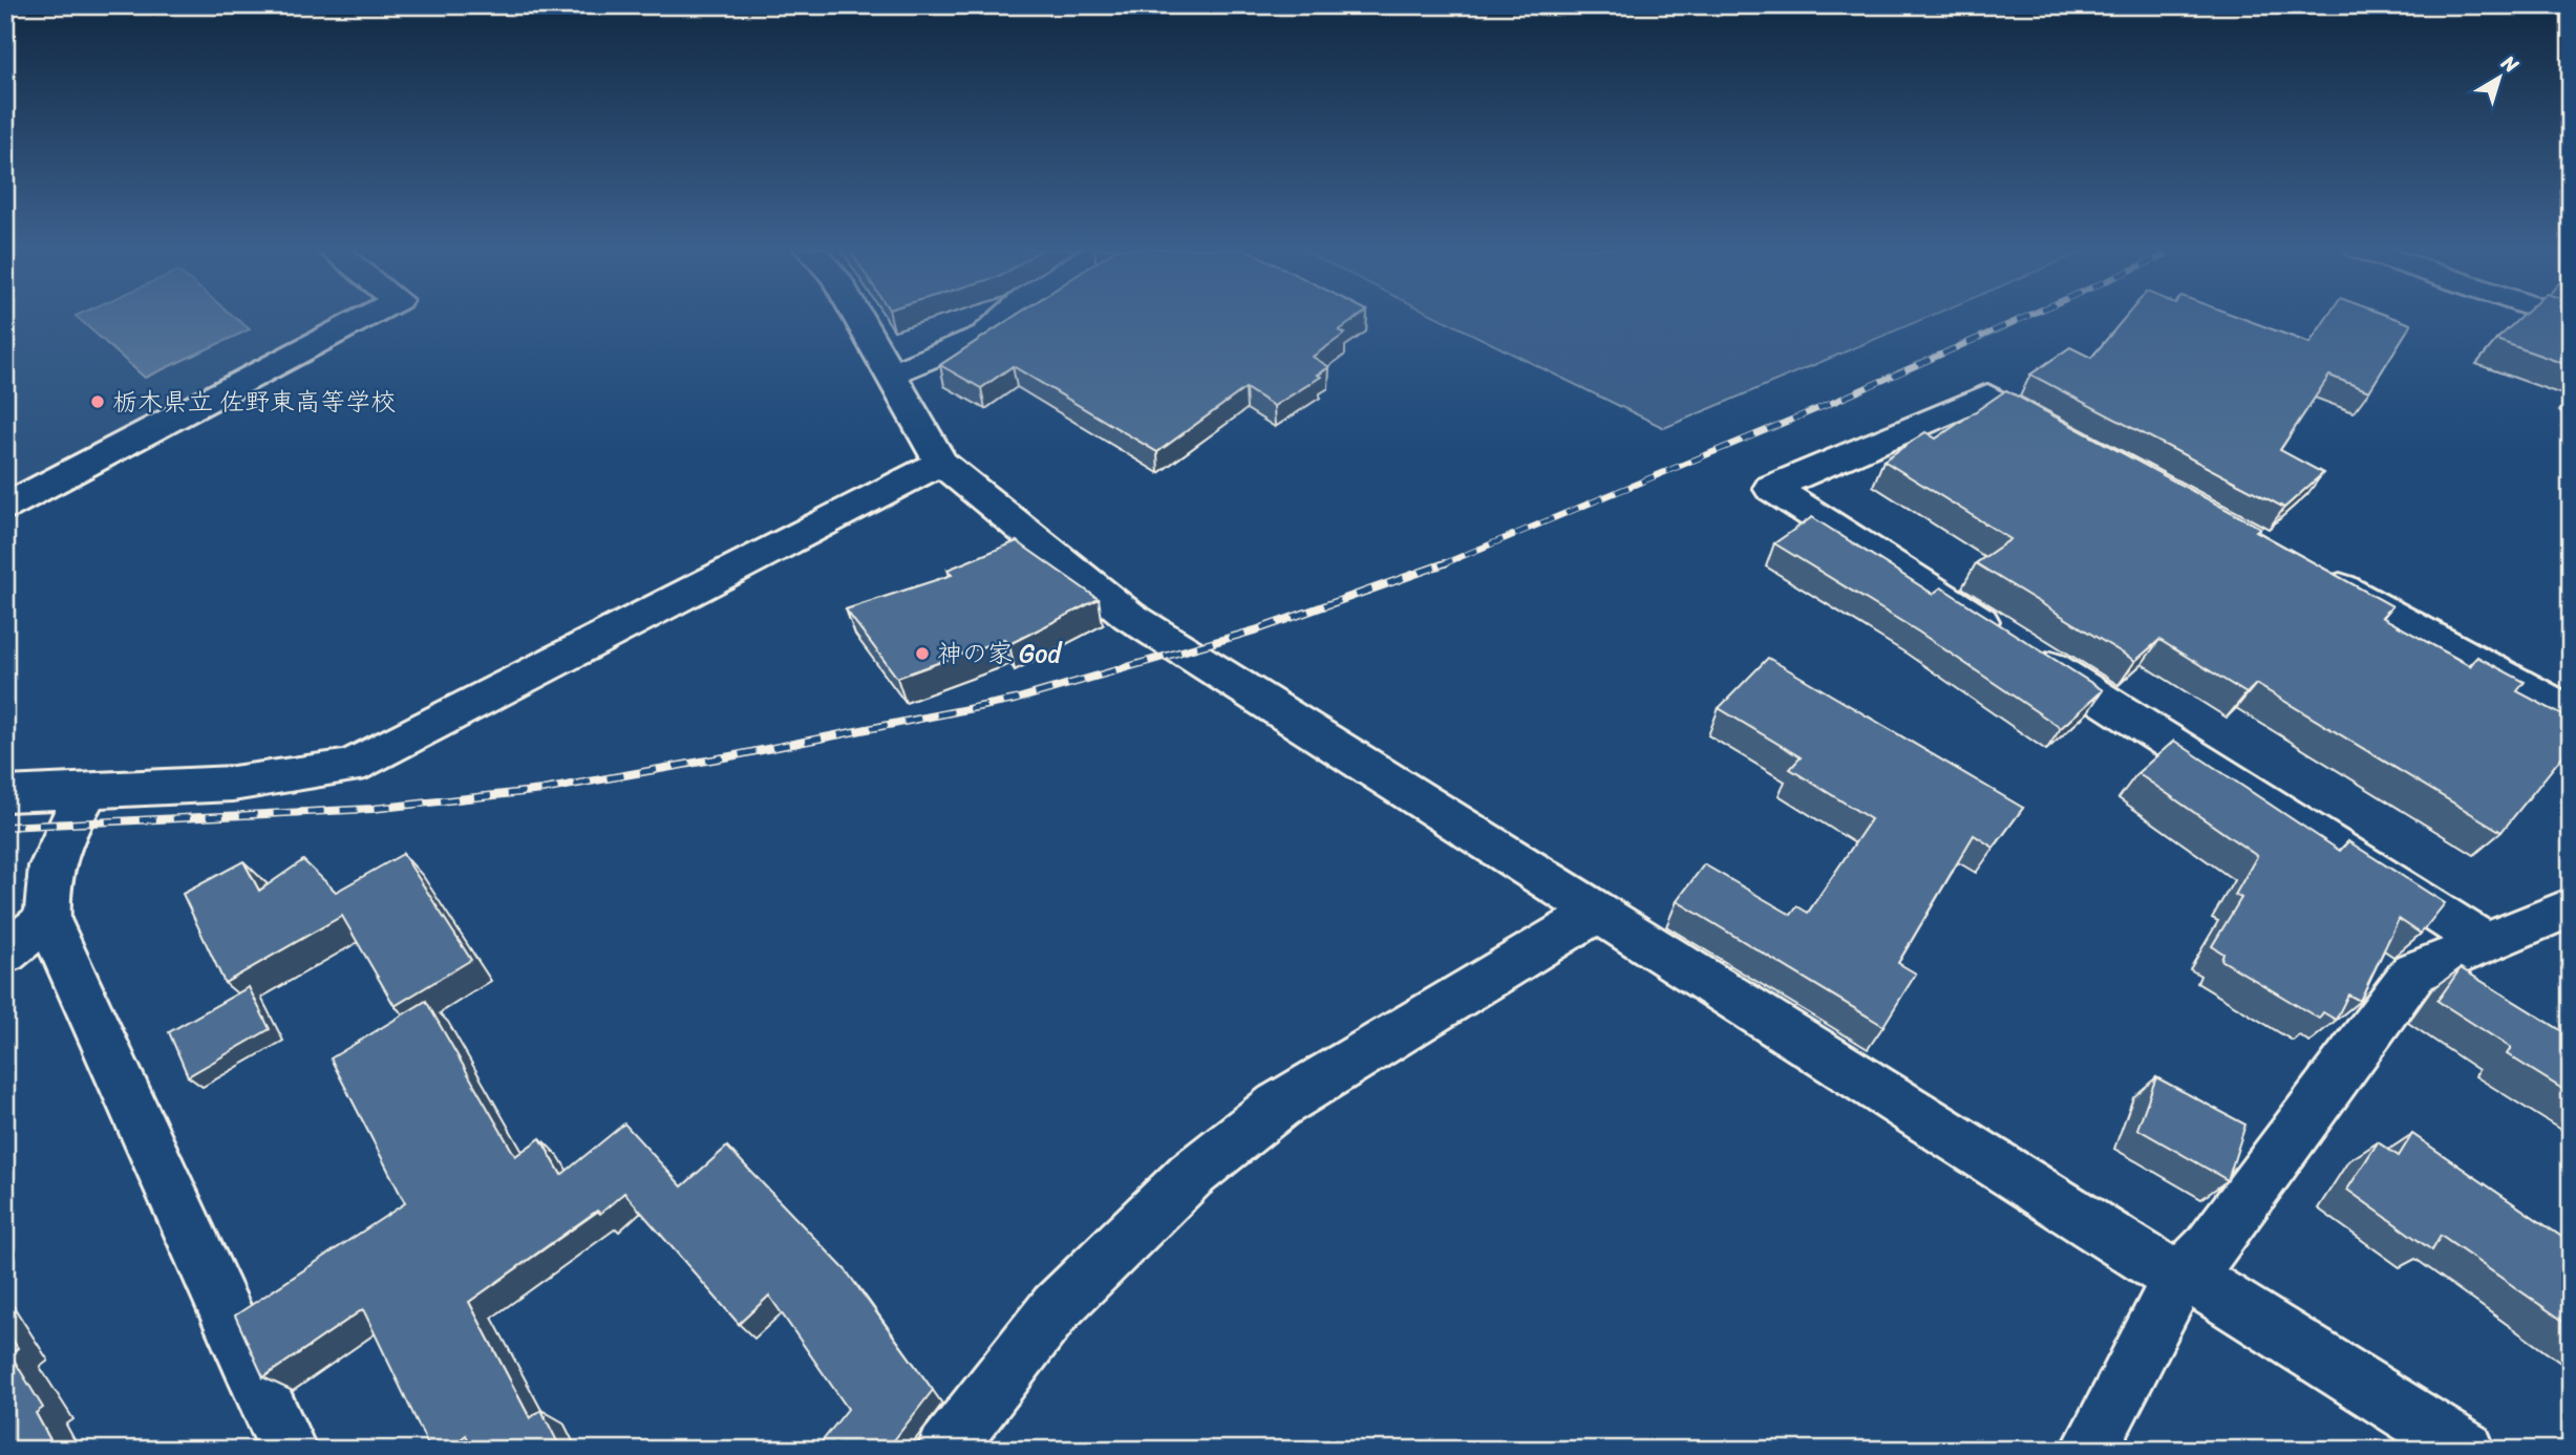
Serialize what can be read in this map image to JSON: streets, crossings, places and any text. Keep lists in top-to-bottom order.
{
  "places": ["栃木県立 佐野東高等学校", "神の家 God"],
  "north": "top right"
}
